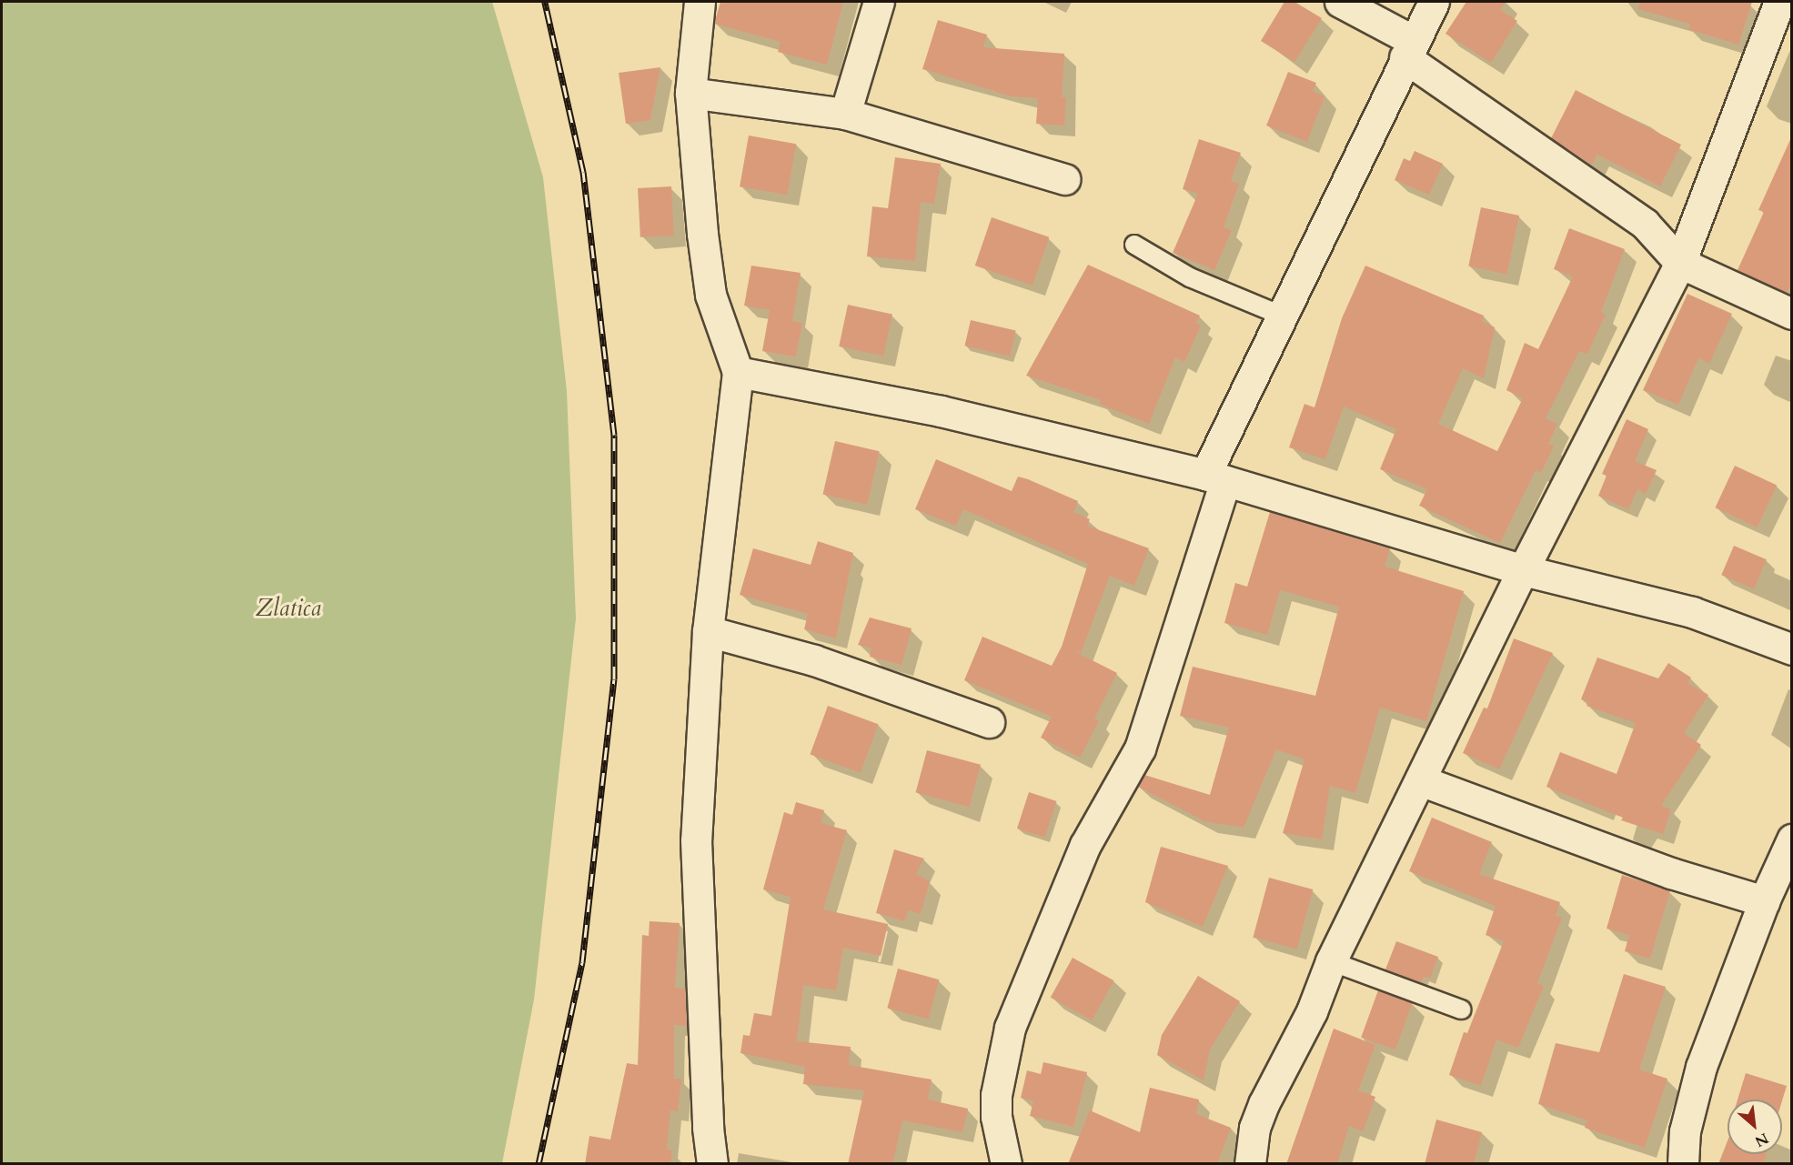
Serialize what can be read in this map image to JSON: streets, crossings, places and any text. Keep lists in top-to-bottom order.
{
  "parks": ["Zlatica"],
  "north": "bottom right"
}
